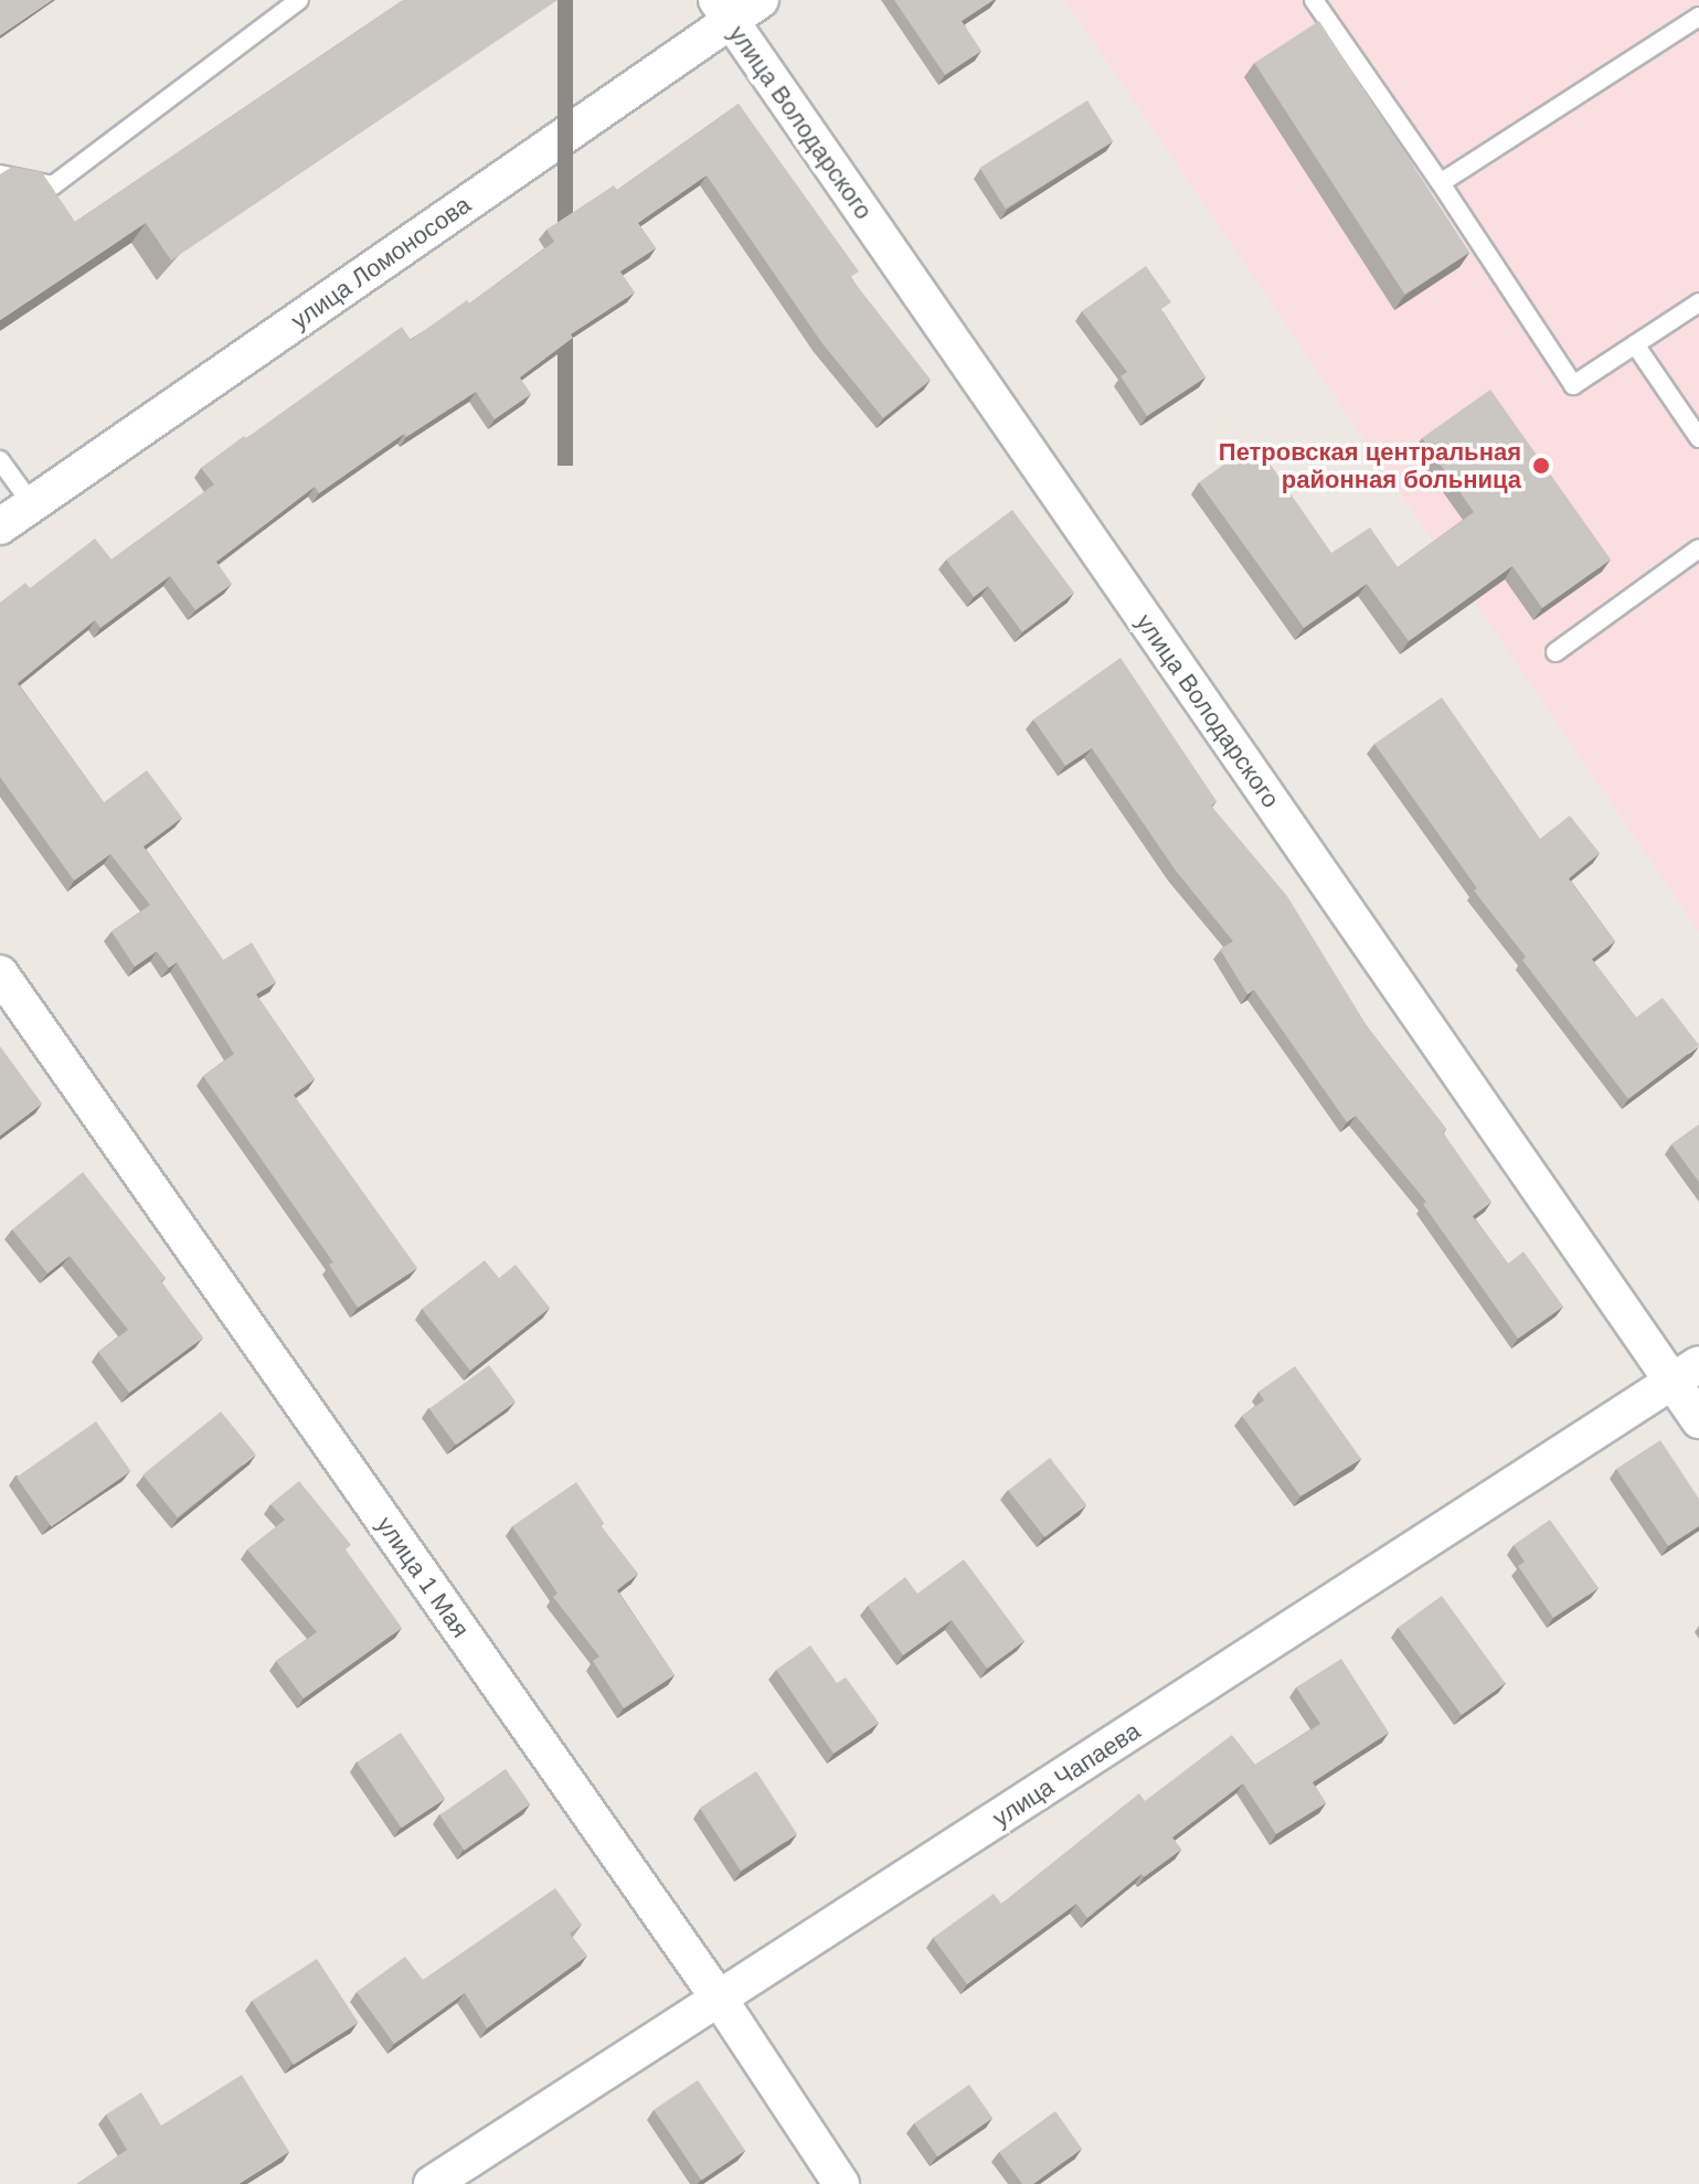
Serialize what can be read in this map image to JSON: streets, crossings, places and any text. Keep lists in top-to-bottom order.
{
  "streets": {
    "street": [
      "улица Володарского",
      "улица Ломоносова",
      "улица 1 Мая",
      "улица Чапаева"
    ]
  },
  "crossings": [
    ["улица Володарского", "улица Ломоносова"],
    ["улица Володарского", "улица Чапаева"],
    ["улица 1 Мая", "улица Чапаева"]
  ],
  "places": ["Петровская центральная районная больница"]
}
